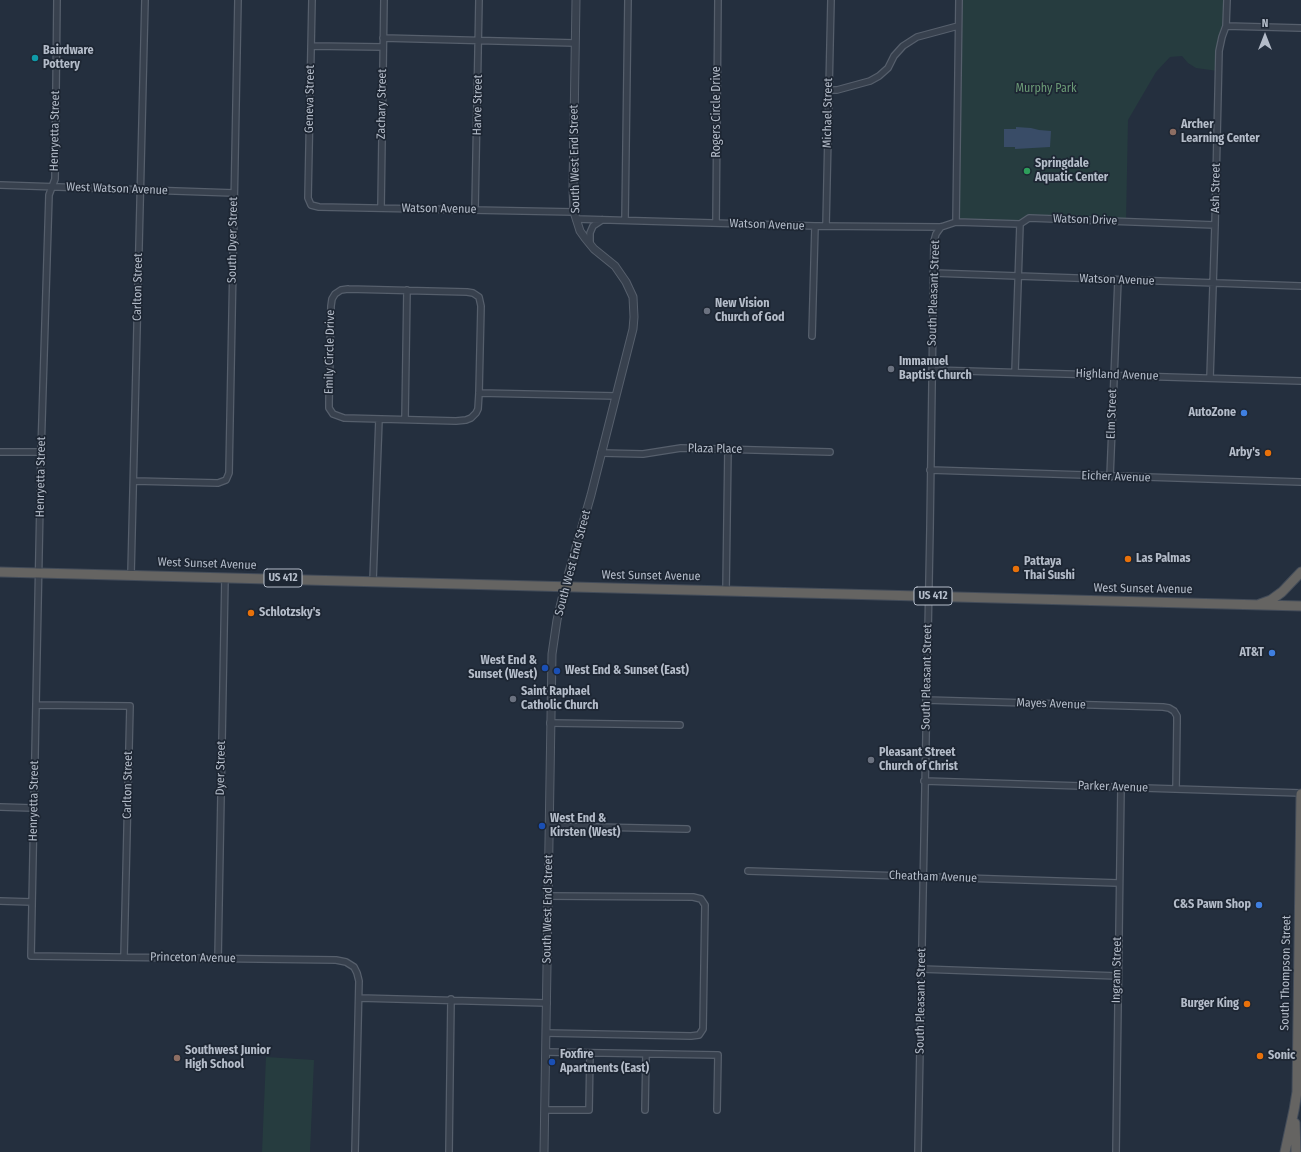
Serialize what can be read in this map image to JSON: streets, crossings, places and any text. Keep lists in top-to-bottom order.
{
  "streets": {
    "highway": ["West Sunset Avenue", "US 412", "South Thompson Street"],
    "street": [
      "Geneva Street",
      "Zachary Street",
      "Harve Street",
      "Rogers Circle Drive",
      "Michael Street",
      "Henryetta Street",
      "South West End Street",
      "Ash Street",
      "West Watson Avenue",
      "Watson Avenue",
      "Watson Drive",
      "South Dyer Street",
      "Carlton Street",
      "South Pleasant Street",
      "Emily Circle Drive",
      "Highland Avenue",
      "Elm Street",
      "Plaza Place",
      "Eicher Avenue",
      "Mayes Avenue",
      "Dyer Street",
      "Parker Avenue",
      "Cheatham Avenue",
      "Princeton Avenue",
      "Ingram Street"
    ]
  },
  "crossings": [
    ["Geneva Street", "Watson Avenue"],
    ["Zachary Street", "Watson Avenue"],
    ["Harve Street", "Watson Avenue"],
    ["Rogers Circle Drive", "Watson Avenue"],
    ["Michael Street", "Watson Avenue"],
    ["Henryetta Street", "West Watson Avenue"],
    ["Henryetta Street", "Carlton Street"],
    ["Henryetta Street", "West Sunset Avenue"],
    ["Henryetta Street", "Princeton Avenue"],
    ["South West End Street", "Watson Avenue"],
    ["South West End Street", "Plaza Place"],
    ["South West End Street", "West Sunset Avenue"],
    ["Ash Street", "Watson Avenue"],
    ["Ash Street", "Watson Drive"],
    ["Ash Street", "Highland Avenue"],
    ["West Watson Avenue", "South Dyer Street"],
    ["West Watson Avenue", "Carlton Street"],
    ["Watson Avenue", "Watson Drive"],
    ["Watson Avenue", "South Pleasant Street"],
    ["Watson Avenue", "Elm Street"],
    ["South Dyer Street", "Carlton Street"],
    ["Carlton Street", "West Sunset Avenue"],
    ["Carlton Street", "Princeton Avenue"],
    ["South Pleasant Street", "Highland Avenue"],
    ["South Pleasant Street", "Eicher Avenue"],
    ["South Pleasant Street", "West Sunset Avenue"],
    ["South Pleasant Street", "Mayes Avenue"],
    ["South Pleasant Street", "Parker Avenue"],
    ["South Pleasant Street", "Cheatham Avenue"],
    ["Highland Avenue", "Elm Street"],
    ["Elm Street", "Eicher Avenue"],
    ["West Sunset Avenue", "Dyer Street"],
    ["Mayes Avenue", "Parker Avenue"],
    ["Dyer Street", "Princeton Avenue"],
    ["Parker Avenue", "Ingram Street"],
    ["Parker Avenue", "South Thompson Street"],
    ["Cheatham Avenue", "Ingram Street"]
  ],
  "parks": ["Murphy Park"],
  "places": [
    "Bairdware Pottery",
    "Archer Learning Center",
    "Springdale Aquatic Center",
    "New Vision Church of God",
    "Immanuel Baptist Church",
    "AutoZone",
    "Arby's",
    "Las Palmas",
    "Pattaya Thai Sushi",
    "Schlotzsky's",
    "AT&T",
    "West End & Sunset (West)",
    "West End & Sunset (East)",
    "Saint Raphael Catholic Church",
    "Pleasant Street Church of Christ",
    "West End & Kirsten (West)",
    "C&S Pawn Shop",
    "Burger King",
    "Sonic",
    "Southwest Junior High School",
    "Foxfire Apartments (East)"
  ],
  "north": "top"
}
